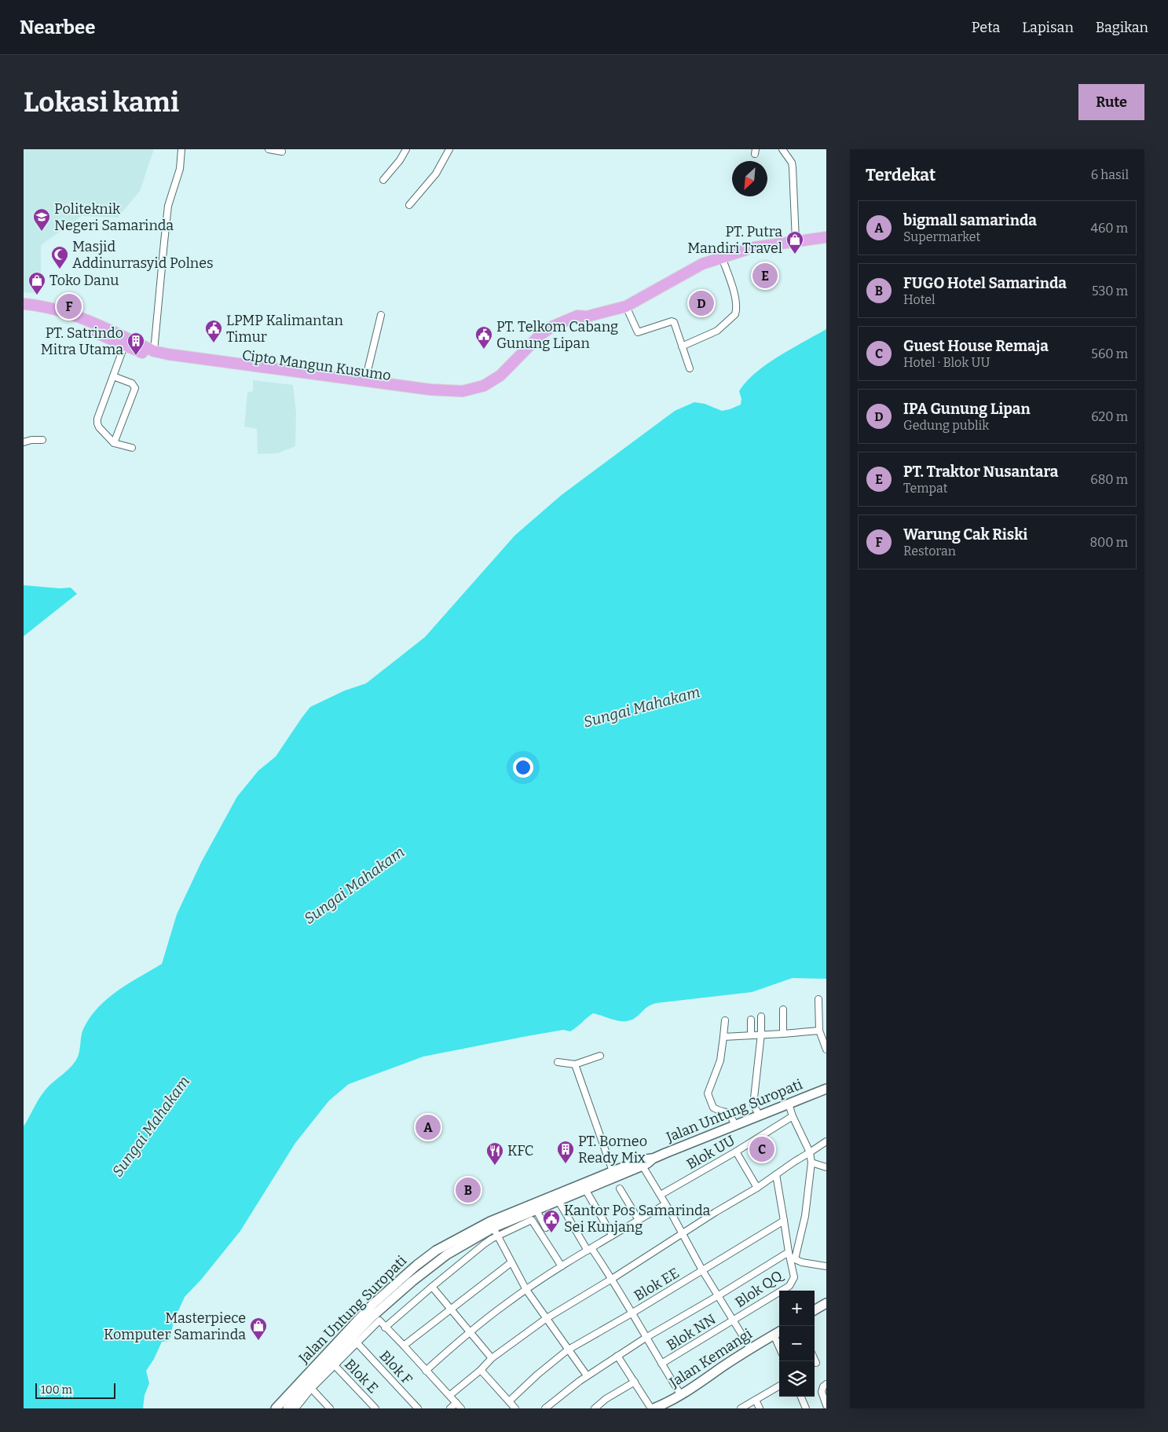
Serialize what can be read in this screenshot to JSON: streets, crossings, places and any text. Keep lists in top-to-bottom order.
{
  "streets": {
    "highway": ["Cipto Mangun Kusumo"],
    "main road": ["Jalan Untung Suropati", "Jalan Kemangi"],
    "street": [
      "Blok UU",
      "Blok EE",
      "Blok QQ",
      "Blok NN",
      "Blok F",
      "Blok E"
    ]
  },
  "crossings": [
    ["Jalan Untung Suropati", "Blok E"],
    ["Blok EE", "Blok QQ"],
    ["Blok QQ", "Blok NN"]
  ],
  "water": ["Sungai Mahakam"],
  "places": {
    "school or university": ["Politeknik Negeri Samarinda"],
    "shop": ["PT. Putra Mandiri Travel", "Toko Danu", "Masterpiece Komputer Samarinda"],
    "mosque": ["Masjid Addinurrasyid Polnes"],
    "public building": ["LPMP Kalimantan Timur", "PT. Telkom Cabang Gunung Lipan", "Kantor Pos Samarinda Sei Kunjang"],
    "building": ["PT. Satrindo Mitra Utama", "PT. Borneo Ready Mix"],
    "restaurant": ["KFC"]
  },
  "scale_bar": "100 m",
  "north": "bottom left",
  "page": {
    "header": "Nearbee",
    "nav": ["Peta", "Lapisan", "Bagikan"],
    "buttons": "Rute",
    "title": "Lokasi kami",
    "heading": ["Terdekat", "6 hasil"],
    "list": [
      {
        "mark": "A",
        "name": "bigmall samarinda",
        "note": "Supermarket",
        "value": "460 m"
      },
      {
        "mark": "B",
        "name": "FUGO Hotel Samarinda",
        "note": "Hotel",
        "value": "530 m"
      },
      {
        "mark": "C",
        "name": "Guest House Remaja",
        "note": "Hotel · Blok UU",
        "value": "560 m"
      },
      {
        "mark": "D",
        "name": "IPA Gunung Lipan",
        "note": "Gedung publik",
        "value": "620 m"
      },
      {
        "mark": "E",
        "name": "PT. Traktor Nusantara",
        "note": "Tempat",
        "value": "680 m"
      },
      {
        "mark": "F",
        "name": "Warung Cak Riski",
        "note": "Restoran",
        "value": "800 m"
      }
    ],
    "pins": [
      "E",
      "D",
      "F",
      "A",
      "C",
      "B"
    ],
    "map_buttons": ["+", "−"],
    "scale": "100 m"
  }
}
